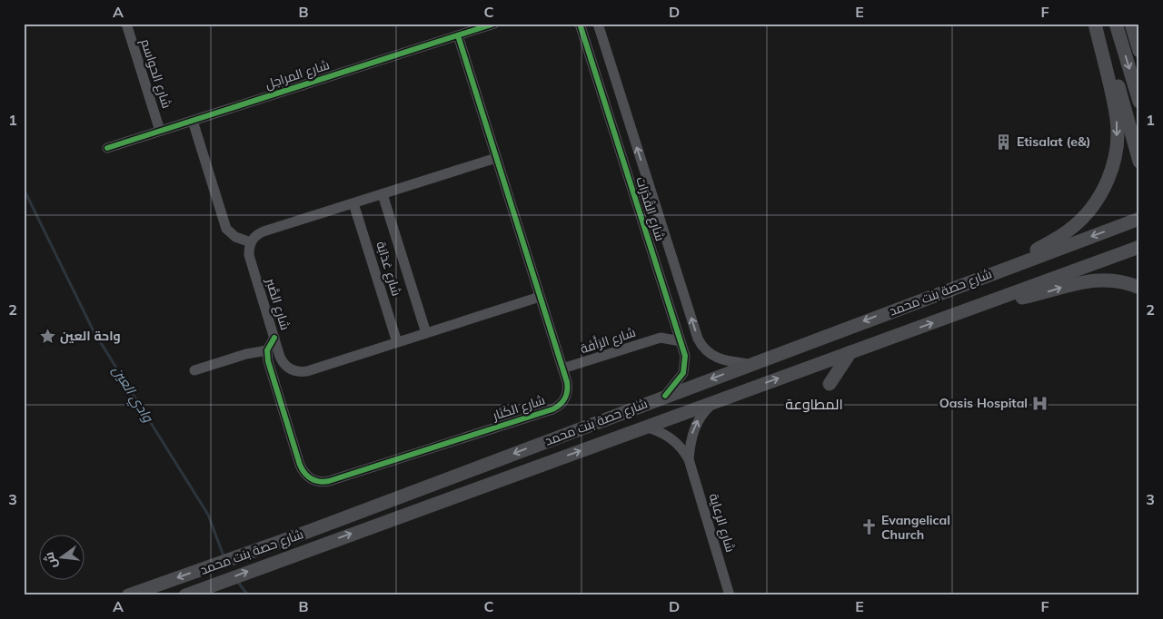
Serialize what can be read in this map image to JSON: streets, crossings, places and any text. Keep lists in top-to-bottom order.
{
  "streets": {
    "main road": ["شارع حصة بنت محمد"],
    "street": [
      "شارع الحواسم",
      "شارع المراجل",
      "شارع القُدْرَات",
      "شارع عَدَابَة",
      "شارع الصَّبر",
      "شارع الرَأَفَة",
      "شارع الكَنَار",
      "شارع الرعاية"
    ]
  },
  "crossings": [
    ["شارع الحواسم", "شارع المراجل"],
    ["شارع المراجل", "شارع الكَنَار"],
    ["شارع القُدْرَات", "شارع حصة بنت محمد"],
    ["شارع القُدْرَات", "شارع الرَأَفَة"],
    ["شارع عَدَابَة", "شارع الصَّبر"],
    ["شارع حصة بنت محمد", "شارع الرعاية"],
    ["شارع الصَّبر", "شارع الكَنَار"],
    ["شارع الرَأَفَة", "شارع الكَنَار"]
  ],
  "districts": ["المطاوعة"],
  "water": ["وادي العين"],
  "places": {
    "building": ["Etisalat (e&)"],
    "place": ["واحة العين"],
    "hospital": ["Oasis Hospital"],
    "church": ["Evangelical Church"]
  },
  "north": "left",
  "grid": {
    "columns": [
      "A",
      "B",
      "C",
      "D",
      "E",
      "F"
    ],
    "rows": ["1", "2", "3"]
  }
}
